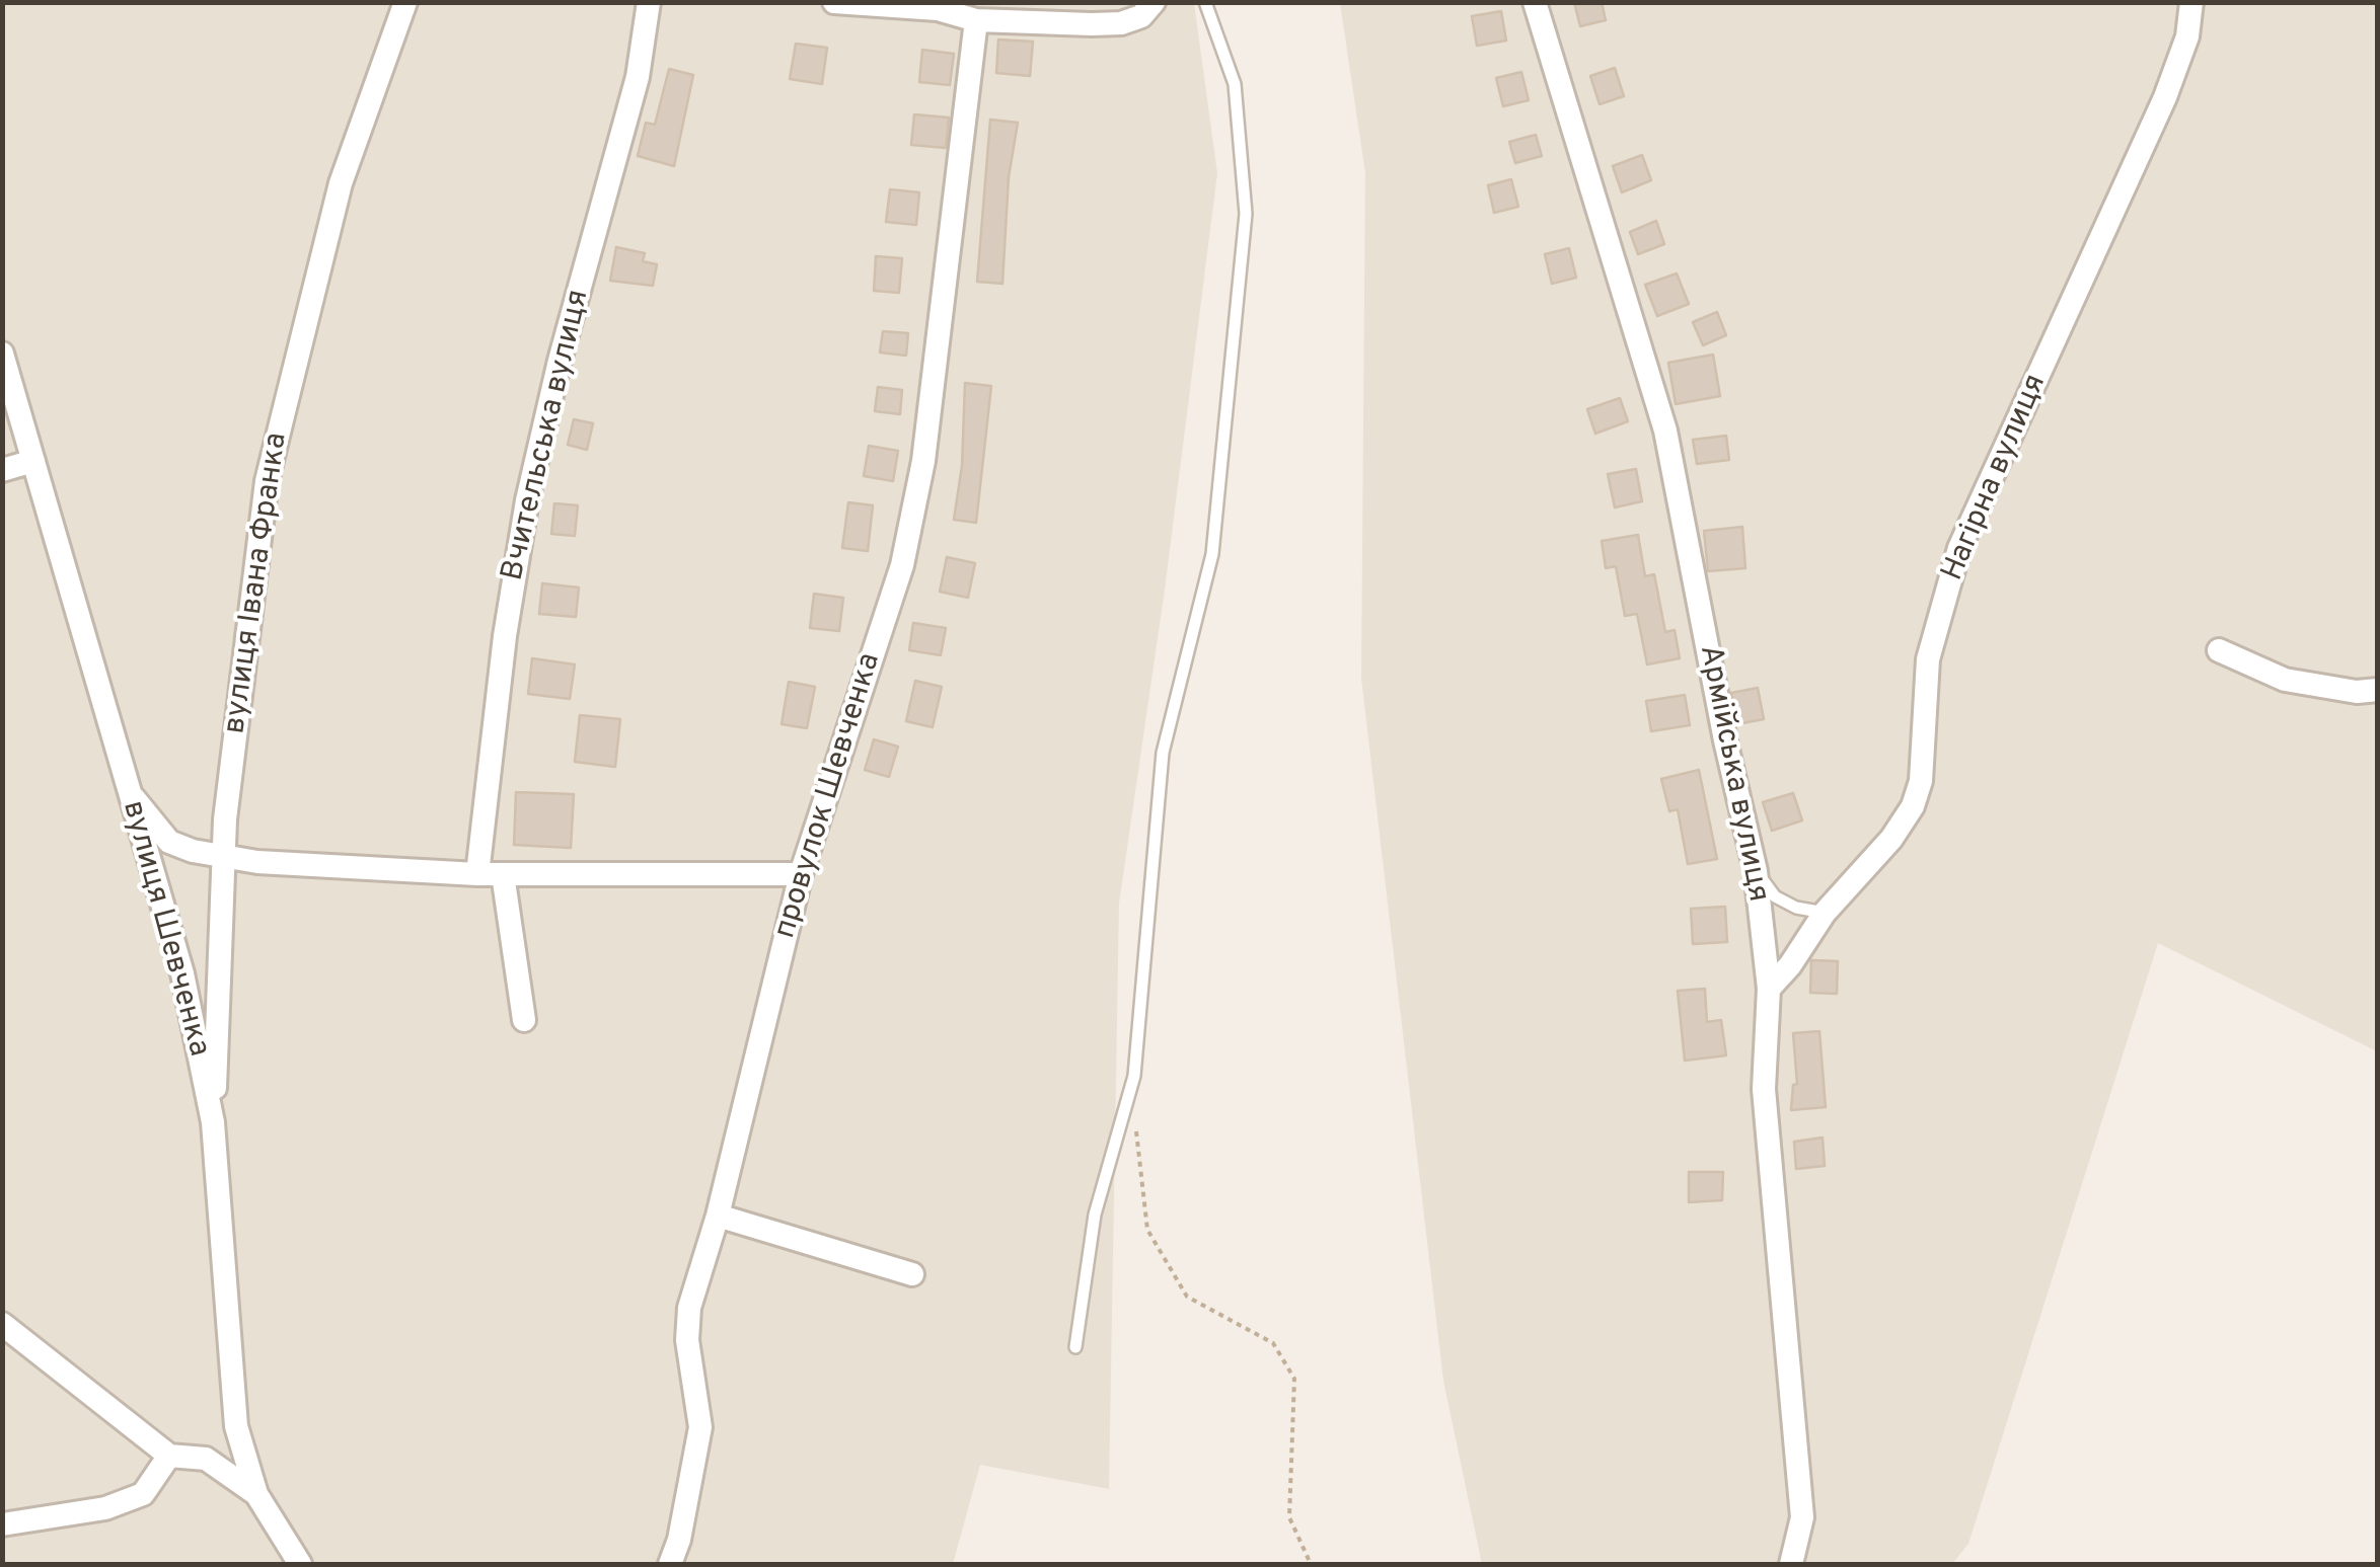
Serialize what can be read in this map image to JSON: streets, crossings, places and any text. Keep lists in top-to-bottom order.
{
  "streets": {
    "street": [
      "Вчительська вулиця",
      "Нагірна вулиця",
      "вулиця Івана Франка",
      "Армійська вулиця",
      "провулок Шевченка",
      "вулиця Шевченка"
    ]
  },
  "crossings": [
    ["Нагірна вулиця", "Армійська вулиця"],
    ["вулиця Івана Франка", "вулиця Шевченка"]
  ]
}
